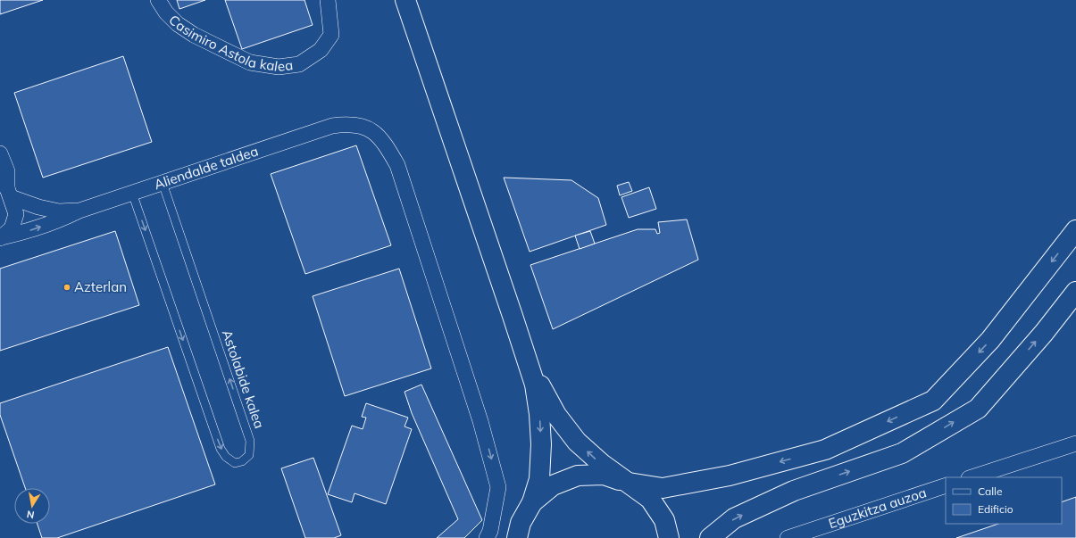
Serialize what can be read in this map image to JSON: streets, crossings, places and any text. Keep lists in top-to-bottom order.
{
  "streets": {
    "street": ["Casimiro Astola kalea", "Aliendalde taldea", "Eguzkitza auzoa"],
    "lane": ["Astolabide kalea"]
  },
  "crossings": [
    ["Aliendalde taldea", "Astolabide kalea"]
  ],
  "places": ["Azterlan"],
  "legend": ["Calle", "Edificio"],
  "north": "bottom"
}
